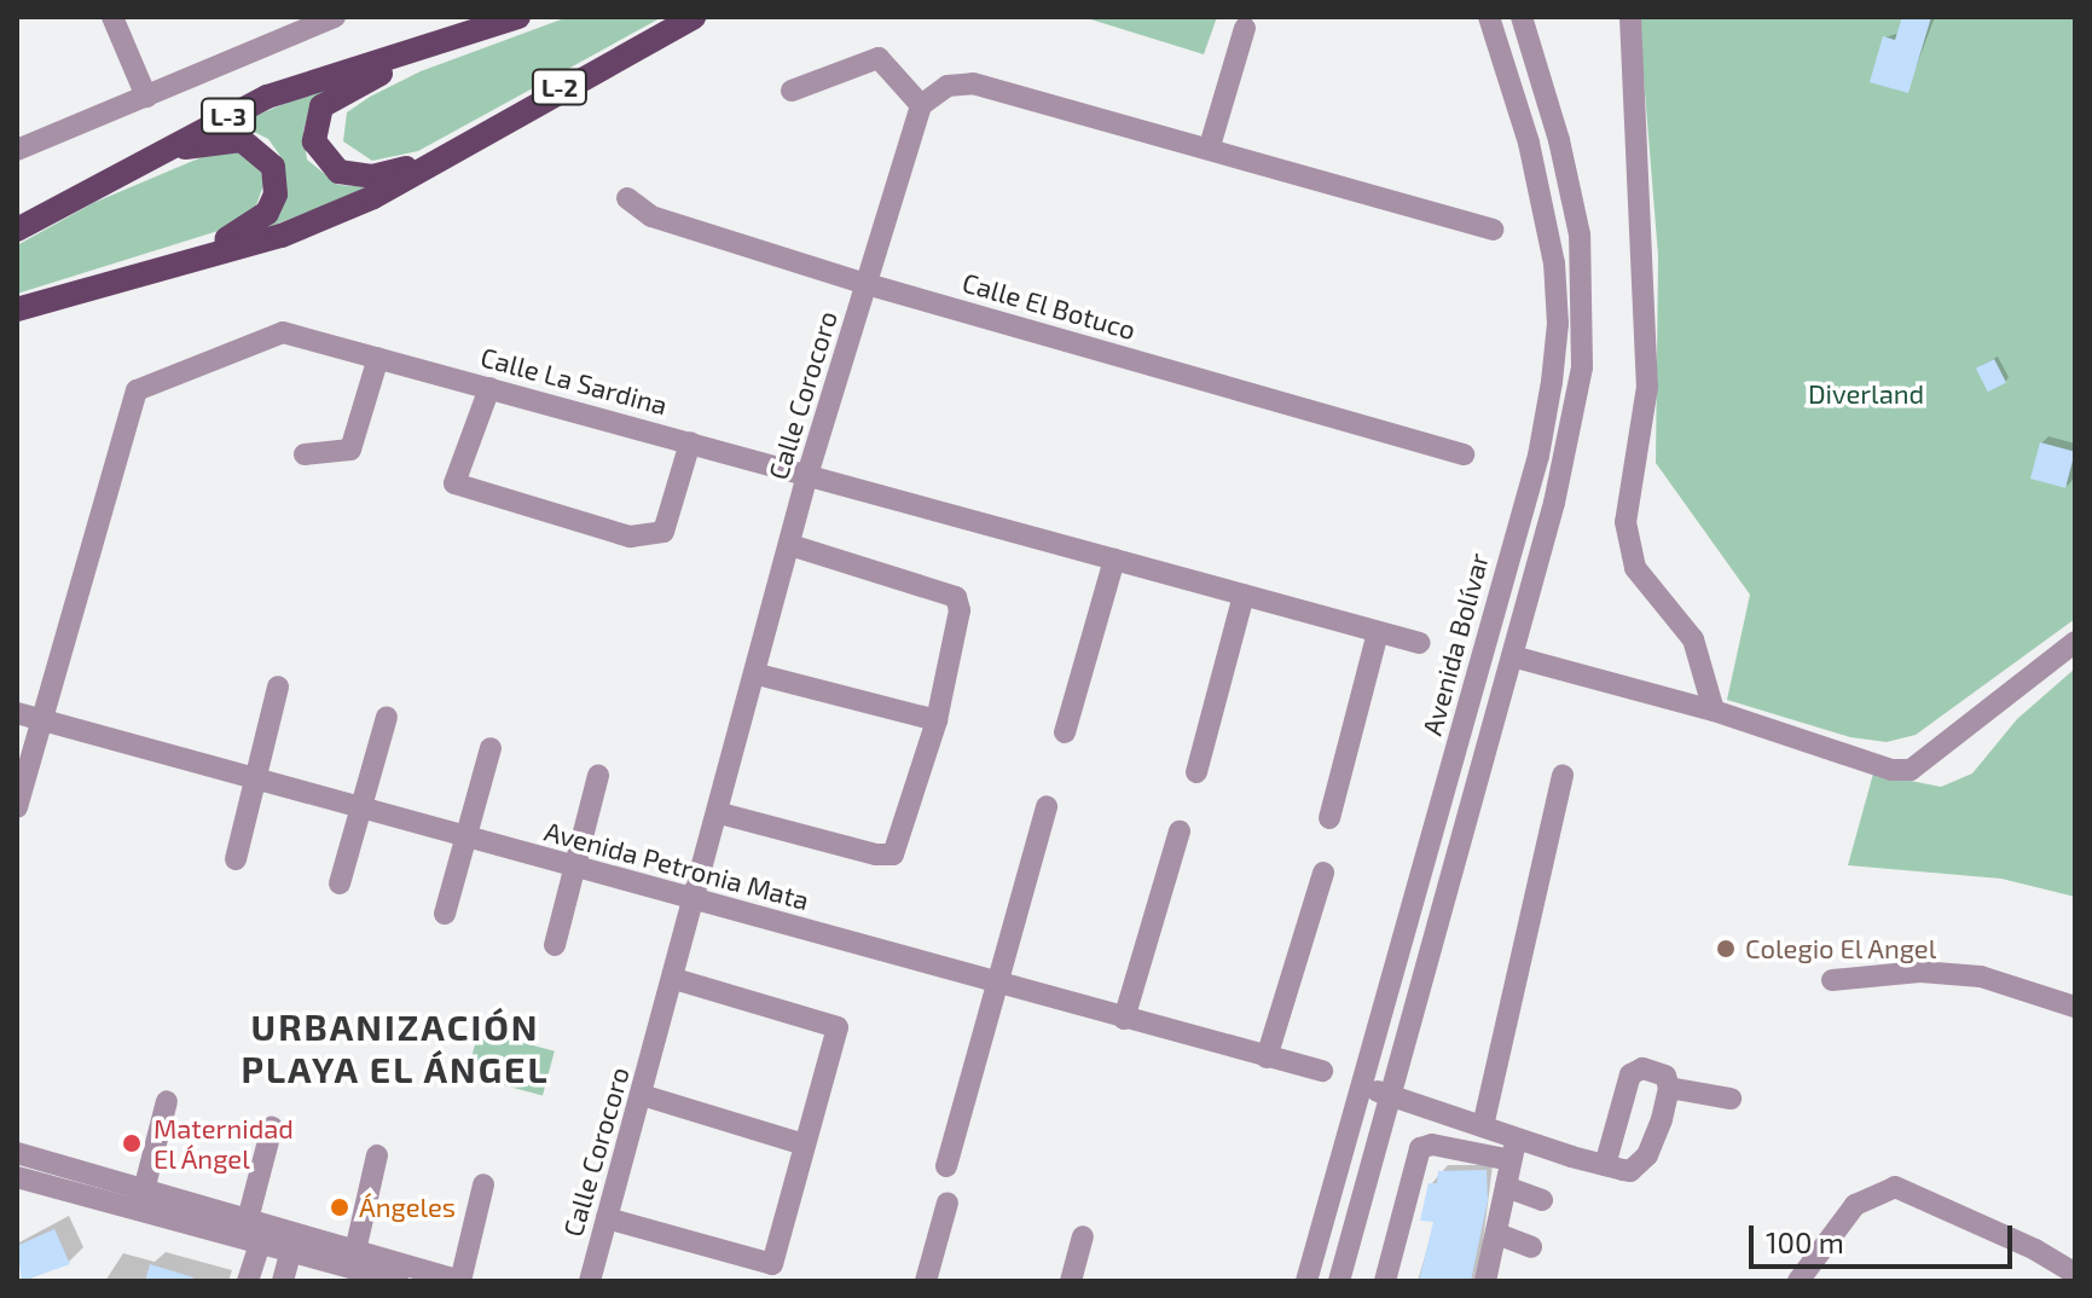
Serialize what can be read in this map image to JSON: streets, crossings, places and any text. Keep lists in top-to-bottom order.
{
  "streets": {
    "main road": ["L-2", "L-3"],
    "street": [
      "Calle El Botuco",
      "Calle La Sardina",
      "Calle Corocoro",
      "Avenida Bolívar",
      "Avenida Petronia Mata"
    ]
  },
  "crossings": [
    ["Calle El Botuco", "Calle Corocoro"],
    ["Calle La Sardina", "Calle Corocoro"],
    ["Calle La Sardina", "Avenida Petronia Mata"],
    ["Calle Corocoro", "Avenida Petronia Mata"]
  ],
  "districts": ["URBANIZACIÓN PLAYA EL ÁNGEL"],
  "parks": ["Diverland"],
  "places": ["Colegio El Angel", "Maternidad El Ángel", "Ángeles"],
  "scale_bar": "100 m"
}
